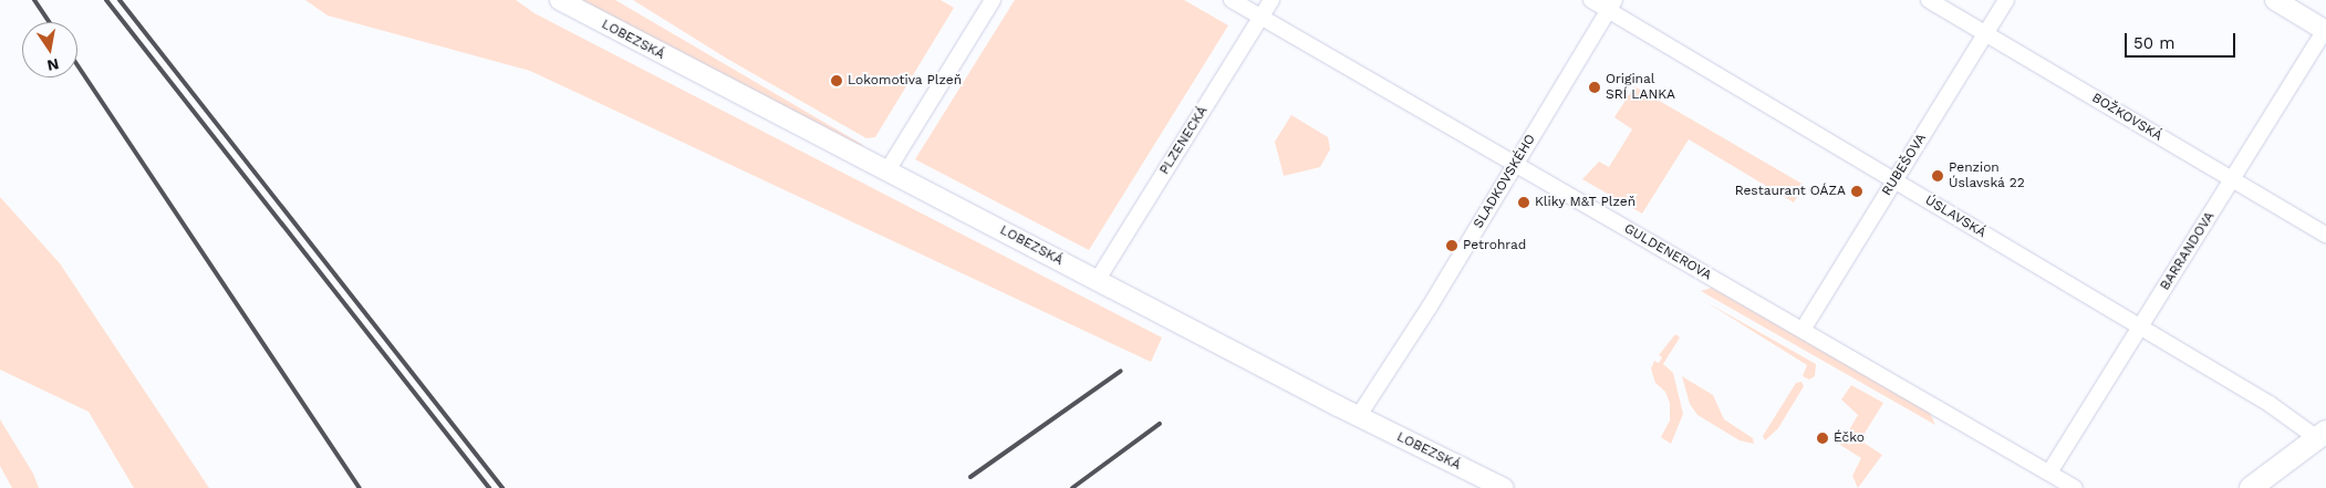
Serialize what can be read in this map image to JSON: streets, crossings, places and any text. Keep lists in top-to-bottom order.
{
  "streets": {
    "street": [
      "LOBEZSKÁ",
      "BOŽKOVSKÁ",
      "PLZENECKÁ",
      "RUBEŠOVA",
      "SLADKOVSKÉHO",
      "ÚSLAVSKÁ",
      "BARRANDOVA",
      "GULDENEROVA"
    ]
  },
  "crossings": [
    ["LOBEZSKÁ", "PLZENECKÁ"],
    ["LOBEZSKÁ", "SLADKOVSKÉHO"],
    ["BOŽKOVSKÁ", "RUBEŠOVA"],
    ["BOŽKOVSKÁ", "BARRANDOVA"],
    ["PLZENECKÁ", "GULDENEROVA"],
    ["RUBEŠOVA", "ÚSLAVSKÁ"],
    ["RUBEŠOVA", "GULDENEROVA"],
    ["SLADKOVSKÉHO", "ÚSLAVSKÁ"],
    ["SLADKOVSKÉHO", "GULDENEROVA"],
    ["ÚSLAVSKÁ", "BARRANDOVA"],
    ["BARRANDOVA", "GULDENEROVA"]
  ],
  "places": [
    "Lokomotiva Plzeň",
    "Original SRÍ LANKA",
    "Penzion Úslavská 22",
    "Restaurant OÁZA",
    "Kliky M&T Plzeň",
    "Petrohrad",
    "Éčko"
  ],
  "scale_bar": "50 m",
  "north": "bottom"
}
